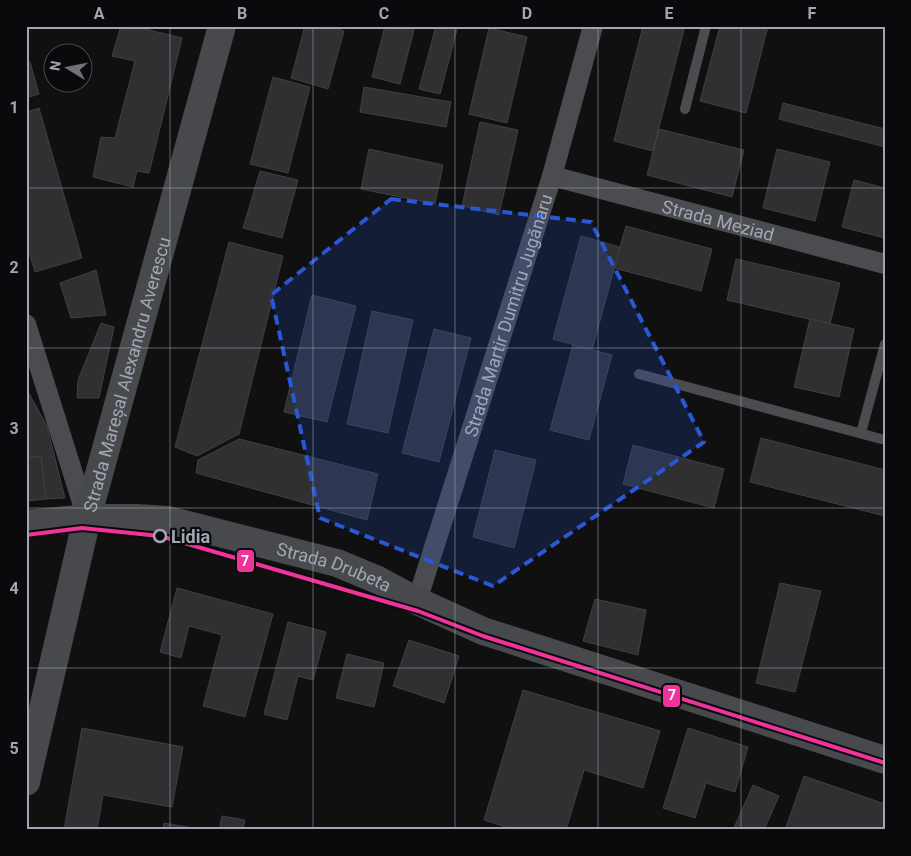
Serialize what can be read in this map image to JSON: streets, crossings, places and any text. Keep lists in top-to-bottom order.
{
  "streets": {
    "street": [
      "Strada Meziad",
      "Strada Martir Dumitru Jugănaru",
      "Strada Mareșal Alexandru Averescu",
      "Strada Drubeta"
    ]
  },
  "crossings": [
    ["Strada Meziad", "Strada Martir Dumitru Jugănaru"],
    ["Strada Martir Dumitru Jugănaru", "Strada Drubeta"],
    ["Strada Mareșal Alexandru Averescu", "Strada Drubeta"]
  ],
  "places": ["Lidia"],
  "lines": ["transit line 7"],
  "north": "left",
  "grid": {
    "columns": [
      "A",
      "B",
      "C",
      "D",
      "E",
      "F"
    ],
    "rows": [
      "1",
      "2",
      "3",
      "4",
      "5"
    ]
  }
}
